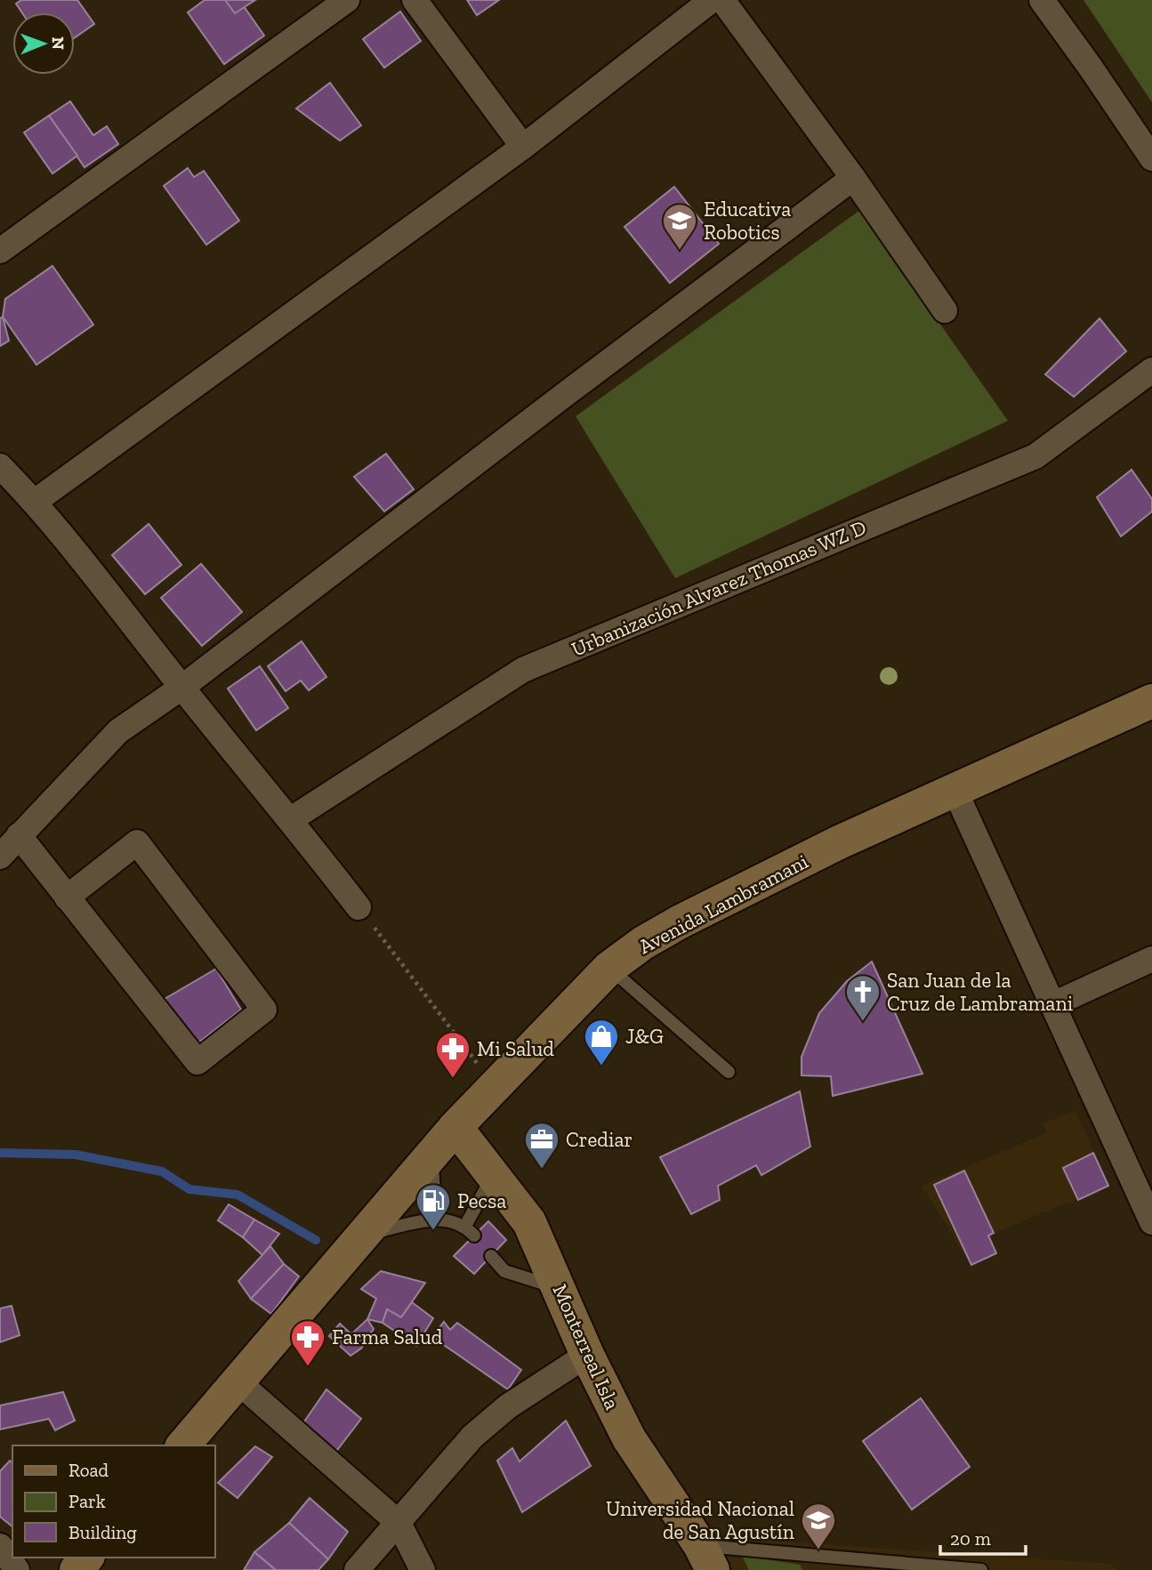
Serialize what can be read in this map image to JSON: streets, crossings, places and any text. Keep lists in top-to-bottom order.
{
  "streets": {
    "main road": ["Avenida Lambramani", "Monterreal Isla"],
    "street": ["Urbanización Alvarez Thomas WZ D"]
  },
  "crossings": [
    ["Avenida Lambramani", "Monterreal Isla"]
  ],
  "places": {
    "school or university": ["Educativa Robotics", "Universidad Nacional de San Agustín"],
    "church": ["San Juan de la Cruz de Lambramani"],
    "shop": ["J&G"],
    "pharmacy": ["Mi Salud", "Farma Salud"],
    "office": ["Crediar"],
    "fuel station": ["Pecsa"]
  },
  "legend": ["Road", "Park", "Building"],
  "scale_bar": "20 m",
  "north": "right"
}
